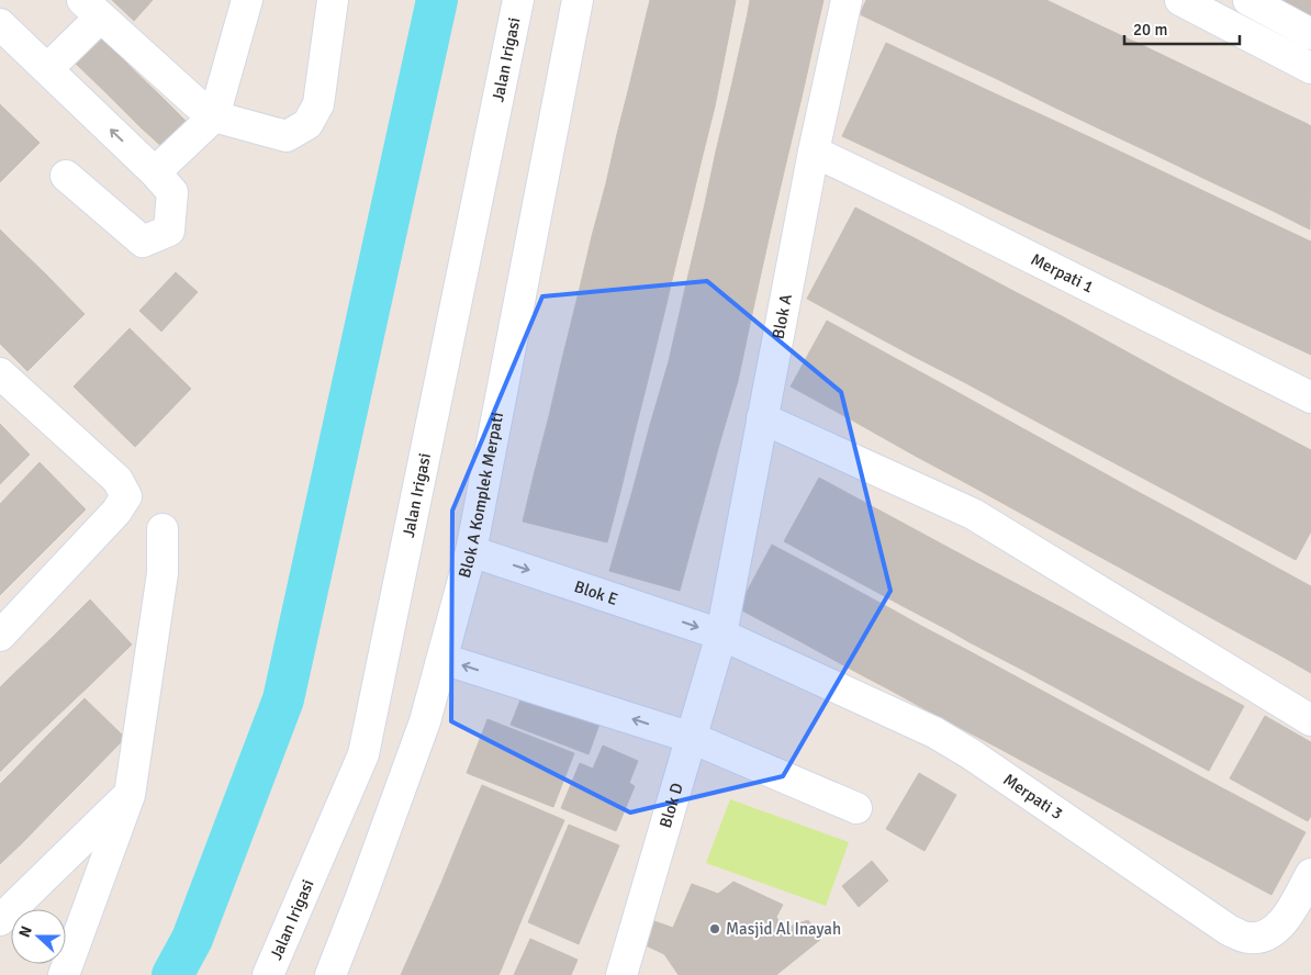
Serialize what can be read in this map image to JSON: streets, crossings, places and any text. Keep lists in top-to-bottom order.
{
  "streets": {
    "street": [
      "Jalan Irigasi",
      "Merpati 1",
      "Blok A",
      "Blok A Komplek Merpati",
      "Blok E",
      "Merpati 3",
      "Blok D"
    ]
  },
  "crossings": [
    ["Merpati 1", "Blok A"],
    ["Blok A", "Blok E"],
    ["Blok A", "Merpati 3"],
    ["Blok A", "Blok D"],
    ["Blok A Komplek Merpati", "Blok E"],
    ["Blok E", "Merpati 3"],
    ["Blok E", "Blok D"],
    ["Merpati 3", "Blok D"]
  ],
  "places": ["Masjid Al Inayah"],
  "scale_bar": "20 m",
  "north": "left"
}
